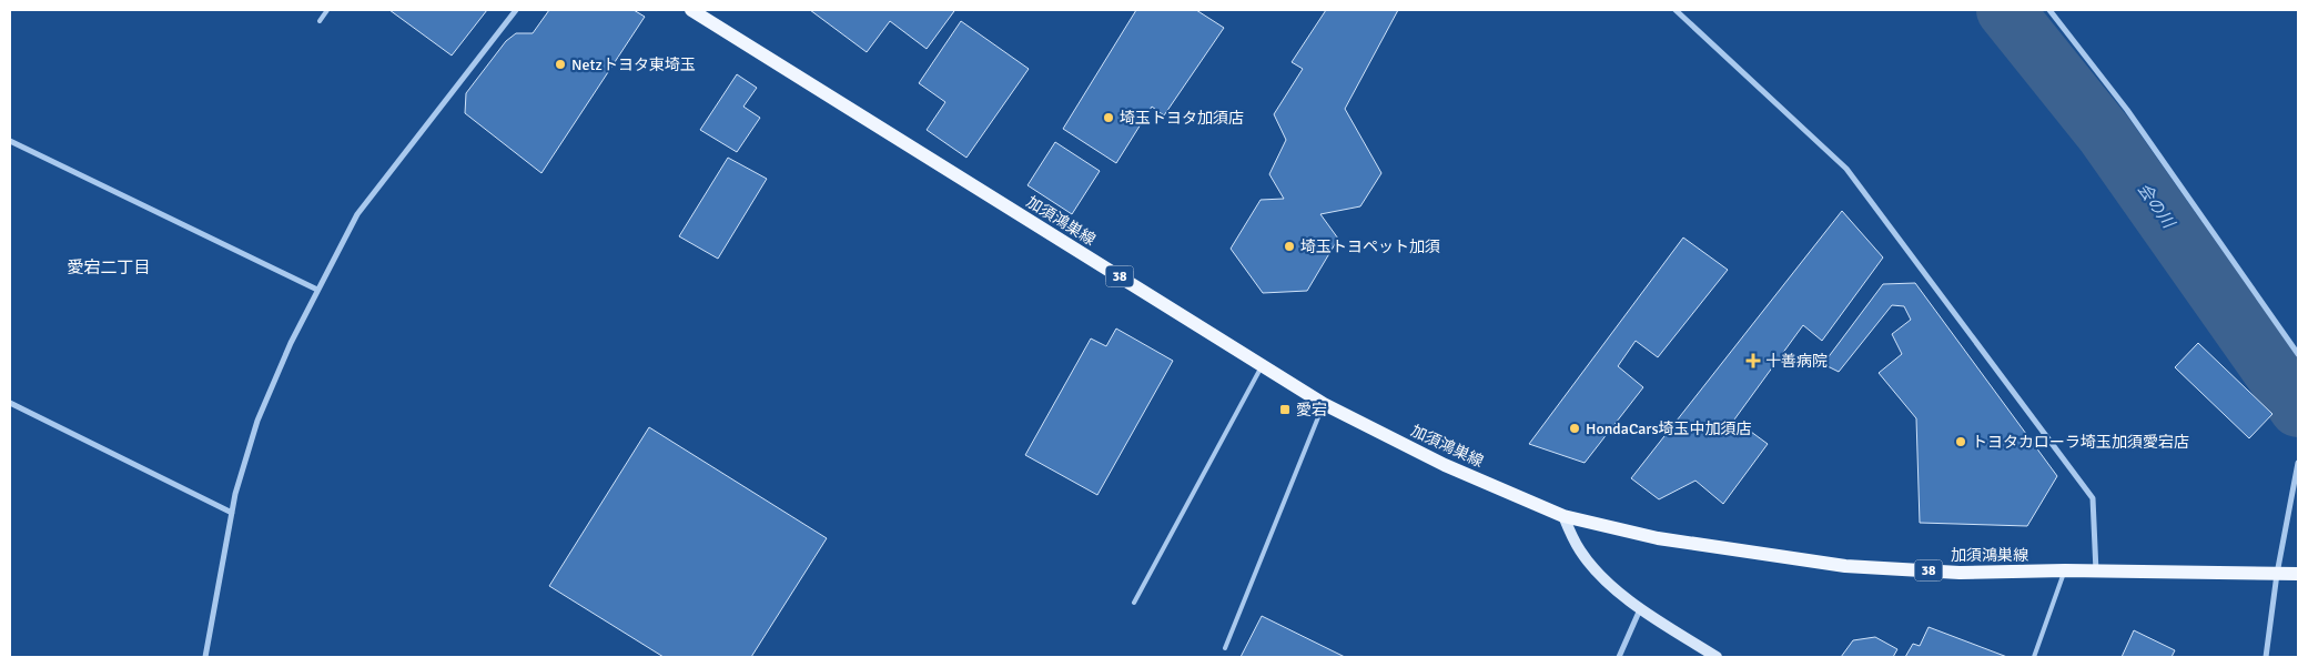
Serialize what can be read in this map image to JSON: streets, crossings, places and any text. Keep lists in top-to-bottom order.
{
  "streets": {
    "main road": ["加須鴻巣線", "38"]
  },
  "districts": ["愛宕二丁目"],
  "water": ["会の川"],
  "places": {
    "other": [
      "Netzトヨタ東埼玉",
      "埼玉トヨタ加須店",
      "埼玉トヨペット加須",
      "HondaCars埼玉中加須店",
      "トヨタカローラ埼玉加須愛宕店"
    ],
    "health": ["十善病院"],
    "transit": ["愛宕"]
  }
}
